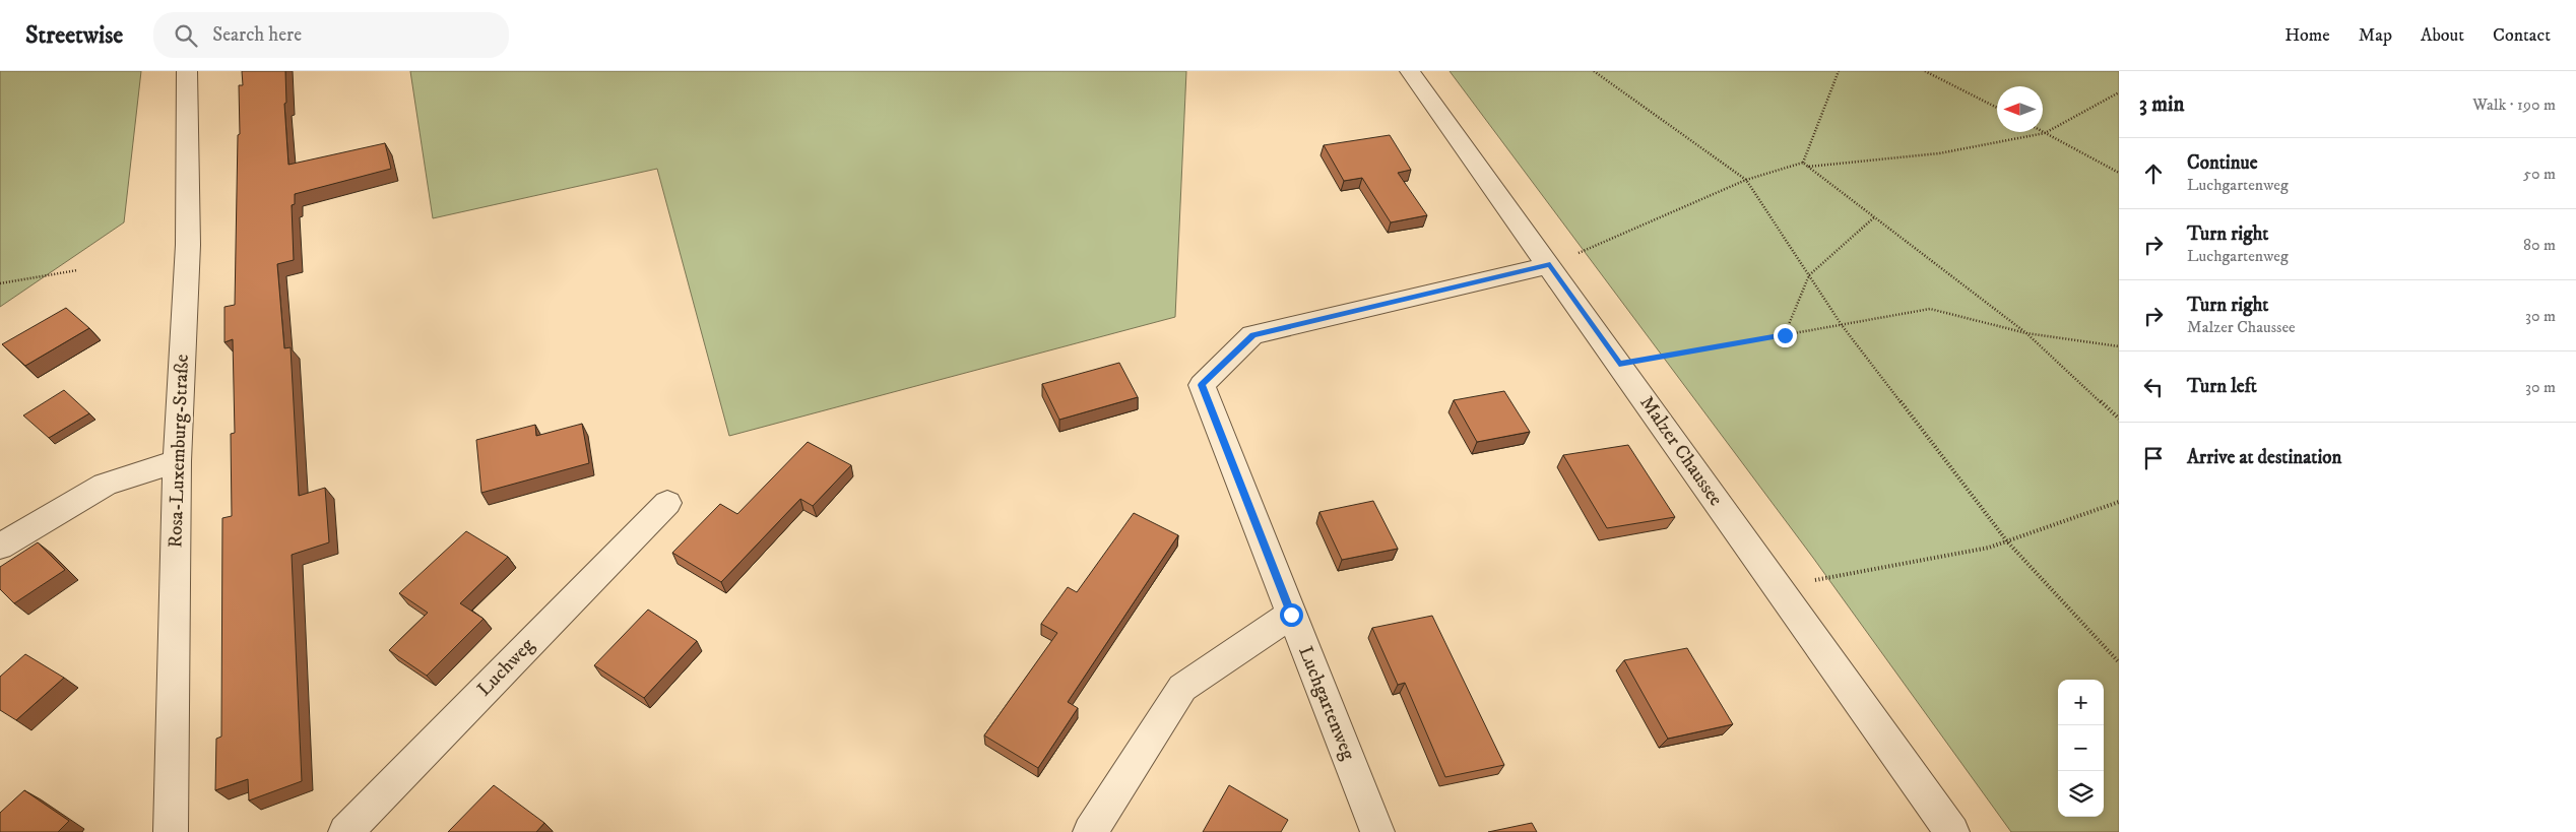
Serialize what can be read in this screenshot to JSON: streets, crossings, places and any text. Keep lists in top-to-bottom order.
{
  "streets": {
    "street": [
      "Rosa-Luxemburg-Straße",
      "Malzer Chaussee",
      "Luchweg",
      "Luchgartenweg"
    ]
  },
  "crossings": [
    ["Malzer Chaussee", "Luchgartenweg"]
  ],
  "north": "left",
  "page": {
    "header": "Streetwise",
    "search": "Search here",
    "nav": [
      "Home",
      "Map",
      "About",
      "Contact"
    ],
    "heading": ["3 min", "Walk · 190 m"],
    "list": [
      ["Continue", "Luchgartenweg", "50 m"],
      ["Turn right", "Luchgartenweg", "80 m"],
      ["Turn right", "Malzer Chaussee", "30 m"],
      ["Turn left", "30 m"],
      "Arrive at destination"
    ],
    "map_buttons": ["+", "−"]
  }
}
